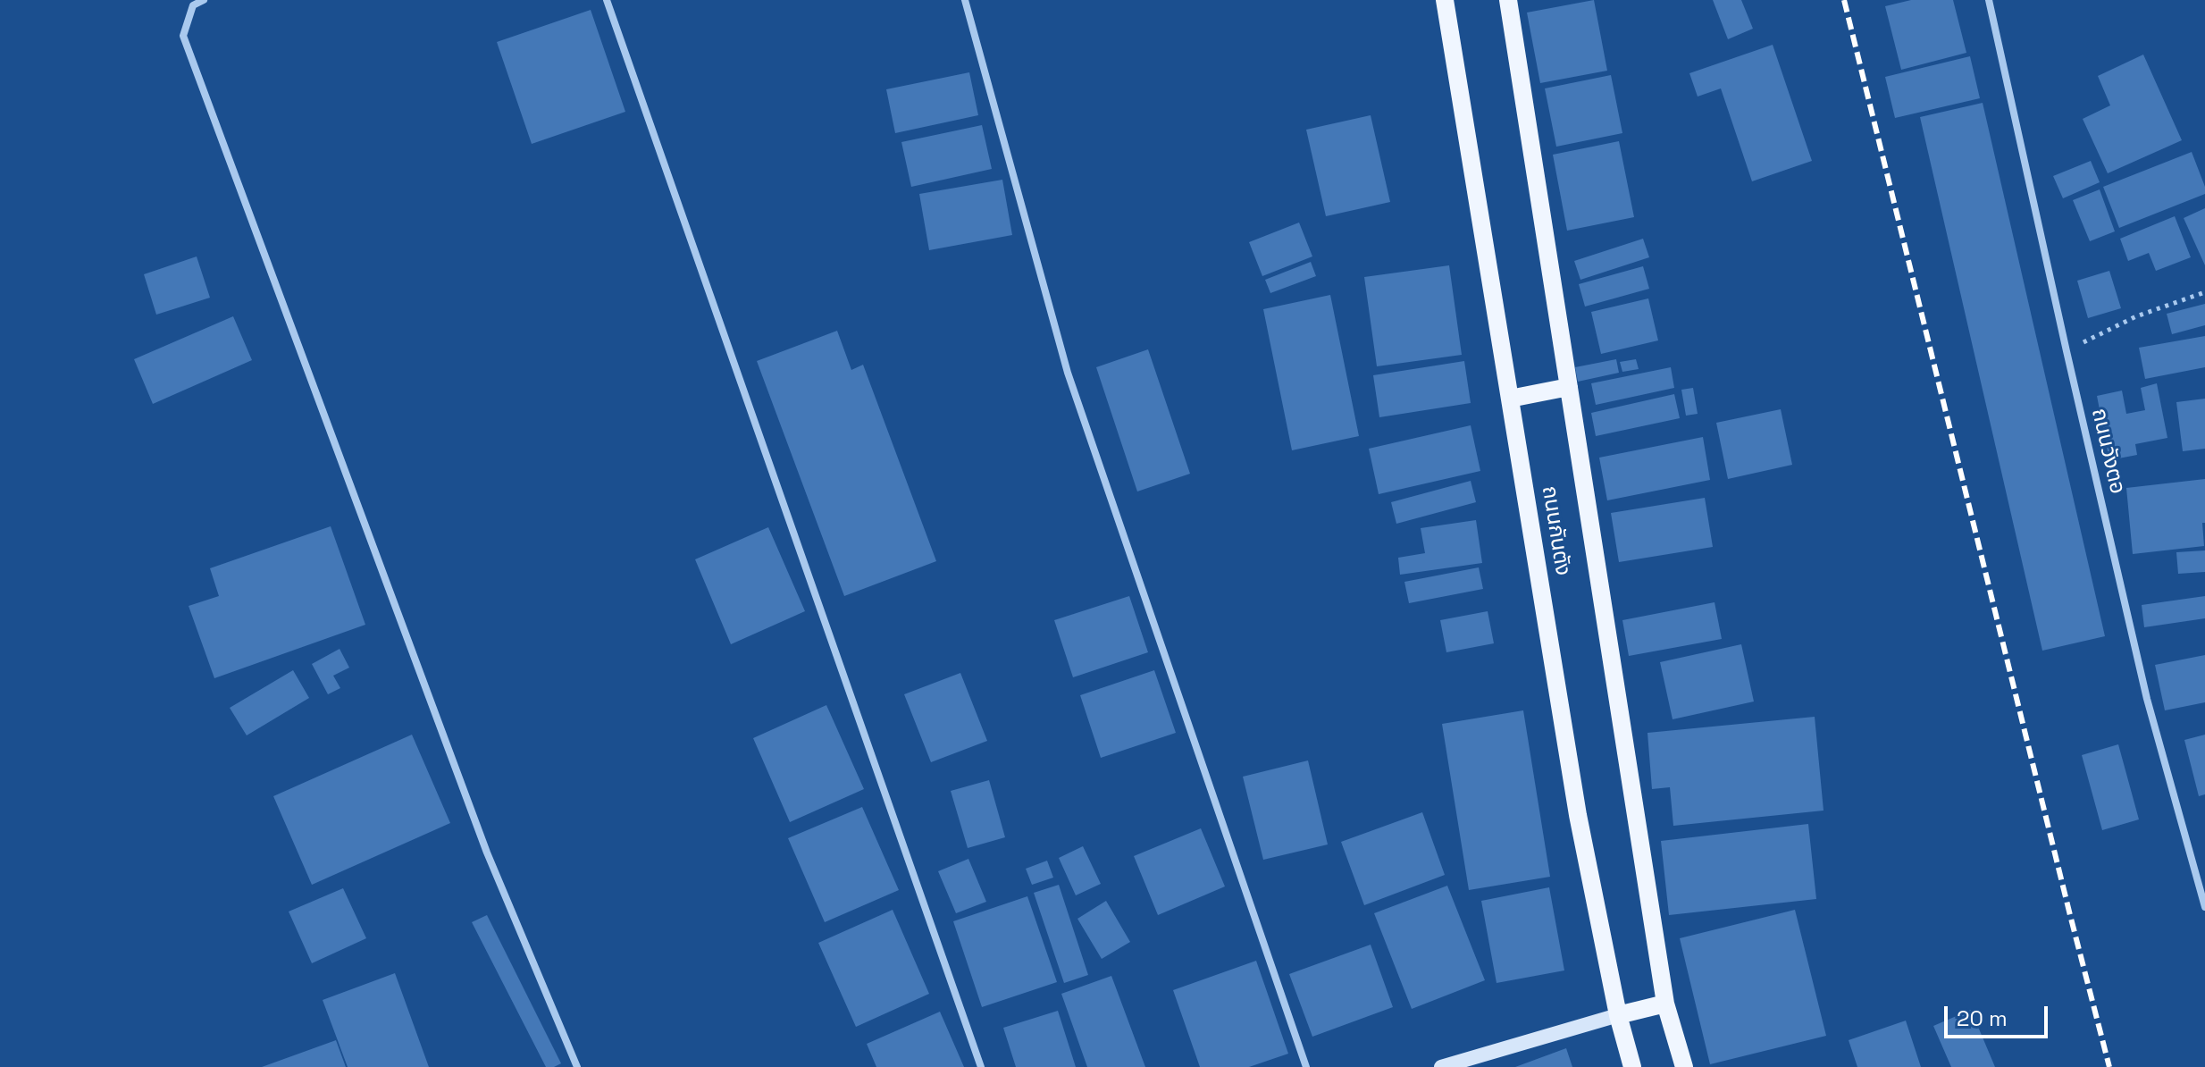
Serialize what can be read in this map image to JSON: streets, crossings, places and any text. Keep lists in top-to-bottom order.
{
  "streets": {
    "main road": ["ถนนกันตัง"],
    "street": ["ถนนวังตอ"]
  },
  "scale_bar": "20 m"
}
